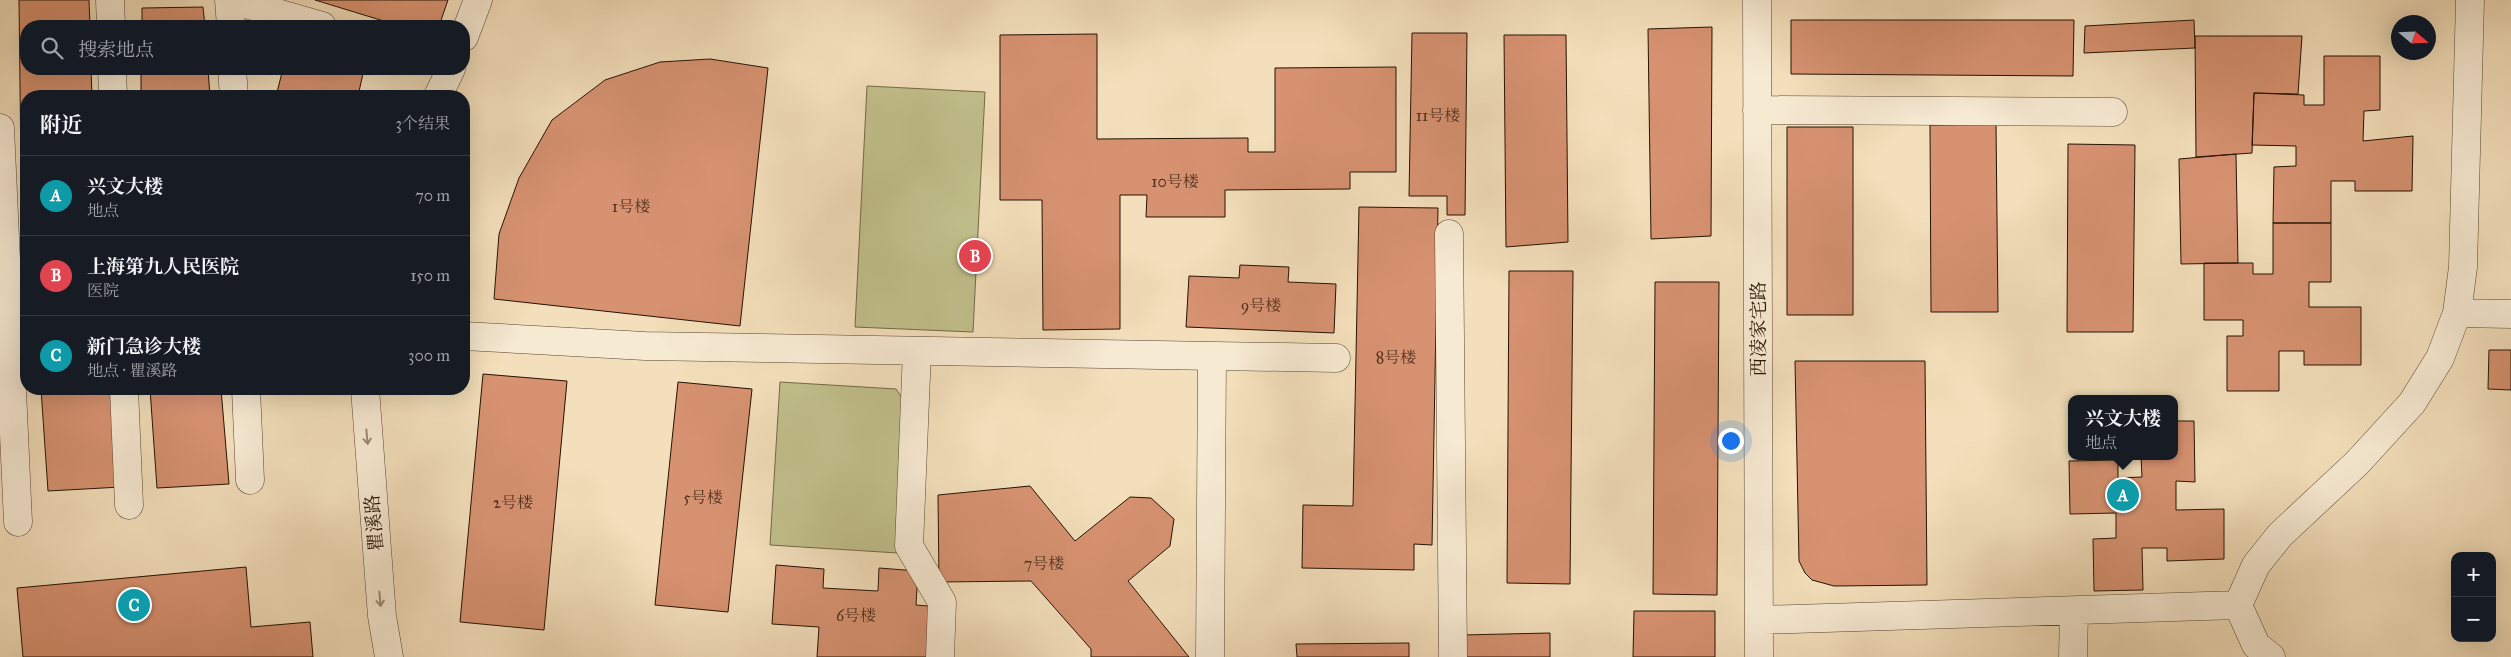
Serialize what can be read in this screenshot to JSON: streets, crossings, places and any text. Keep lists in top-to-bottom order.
{
  "streets": {
    "street": ["西凌家宅路", "瞿溪路"]
  },
  "house_numbers": [
    "11号楼",
    "10号楼",
    "1号楼",
    "9号楼",
    "8号楼",
    "5号楼",
    "2号楼",
    "7号楼",
    "6号楼"
  ],
  "north": "right",
  "page": {
    "search": "搜索地点",
    "heading": ["附近", "3个结果"],
    "list": [
      {
        "mark": "A",
        "name": "兴文大楼",
        "note": "地点",
        "value": "70 m"
      },
      {
        "mark": "B",
        "name": "上海第九人民医院",
        "note": "医院",
        "value": "150 m"
      },
      {
        "mark": "C",
        "name": "新门急诊大楼",
        "note": "地点 · 瞿溪路",
        "value": "300 m"
      }
    ],
    "pins": ["B", "A", "C"],
    "popup": ["兴文大楼", "地点"],
    "map_buttons": ["+", "−"]
  }
}
